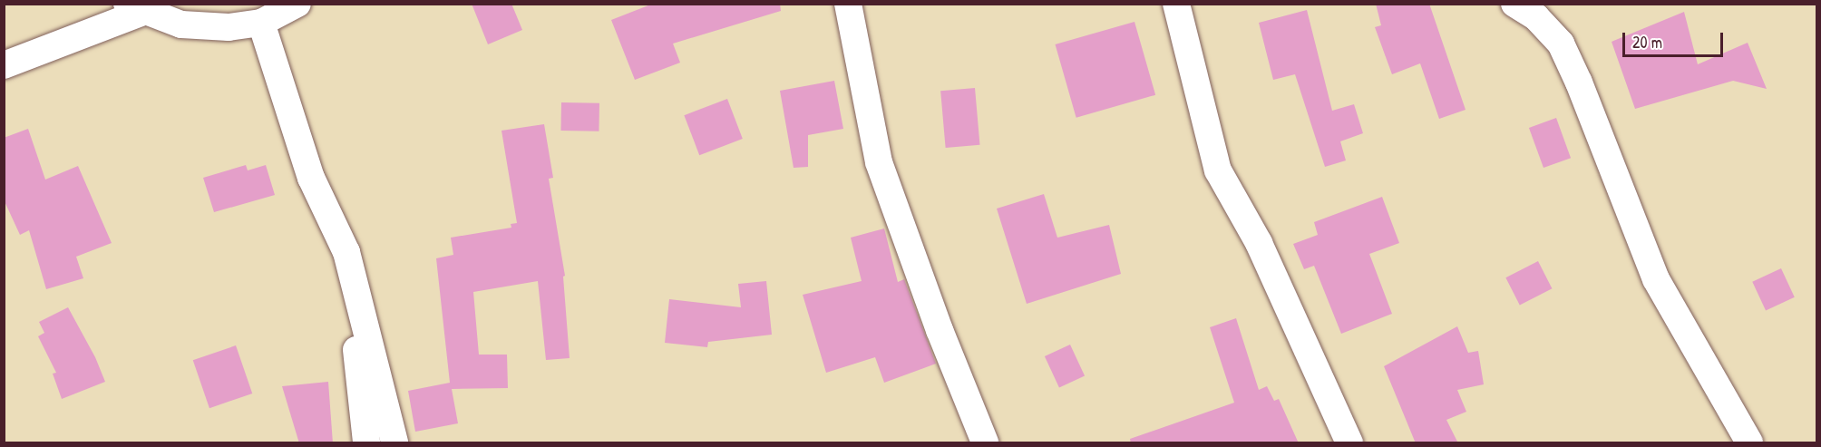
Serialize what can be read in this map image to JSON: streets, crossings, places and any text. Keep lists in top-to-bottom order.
{
  "scale_bar": "20 m"
}
